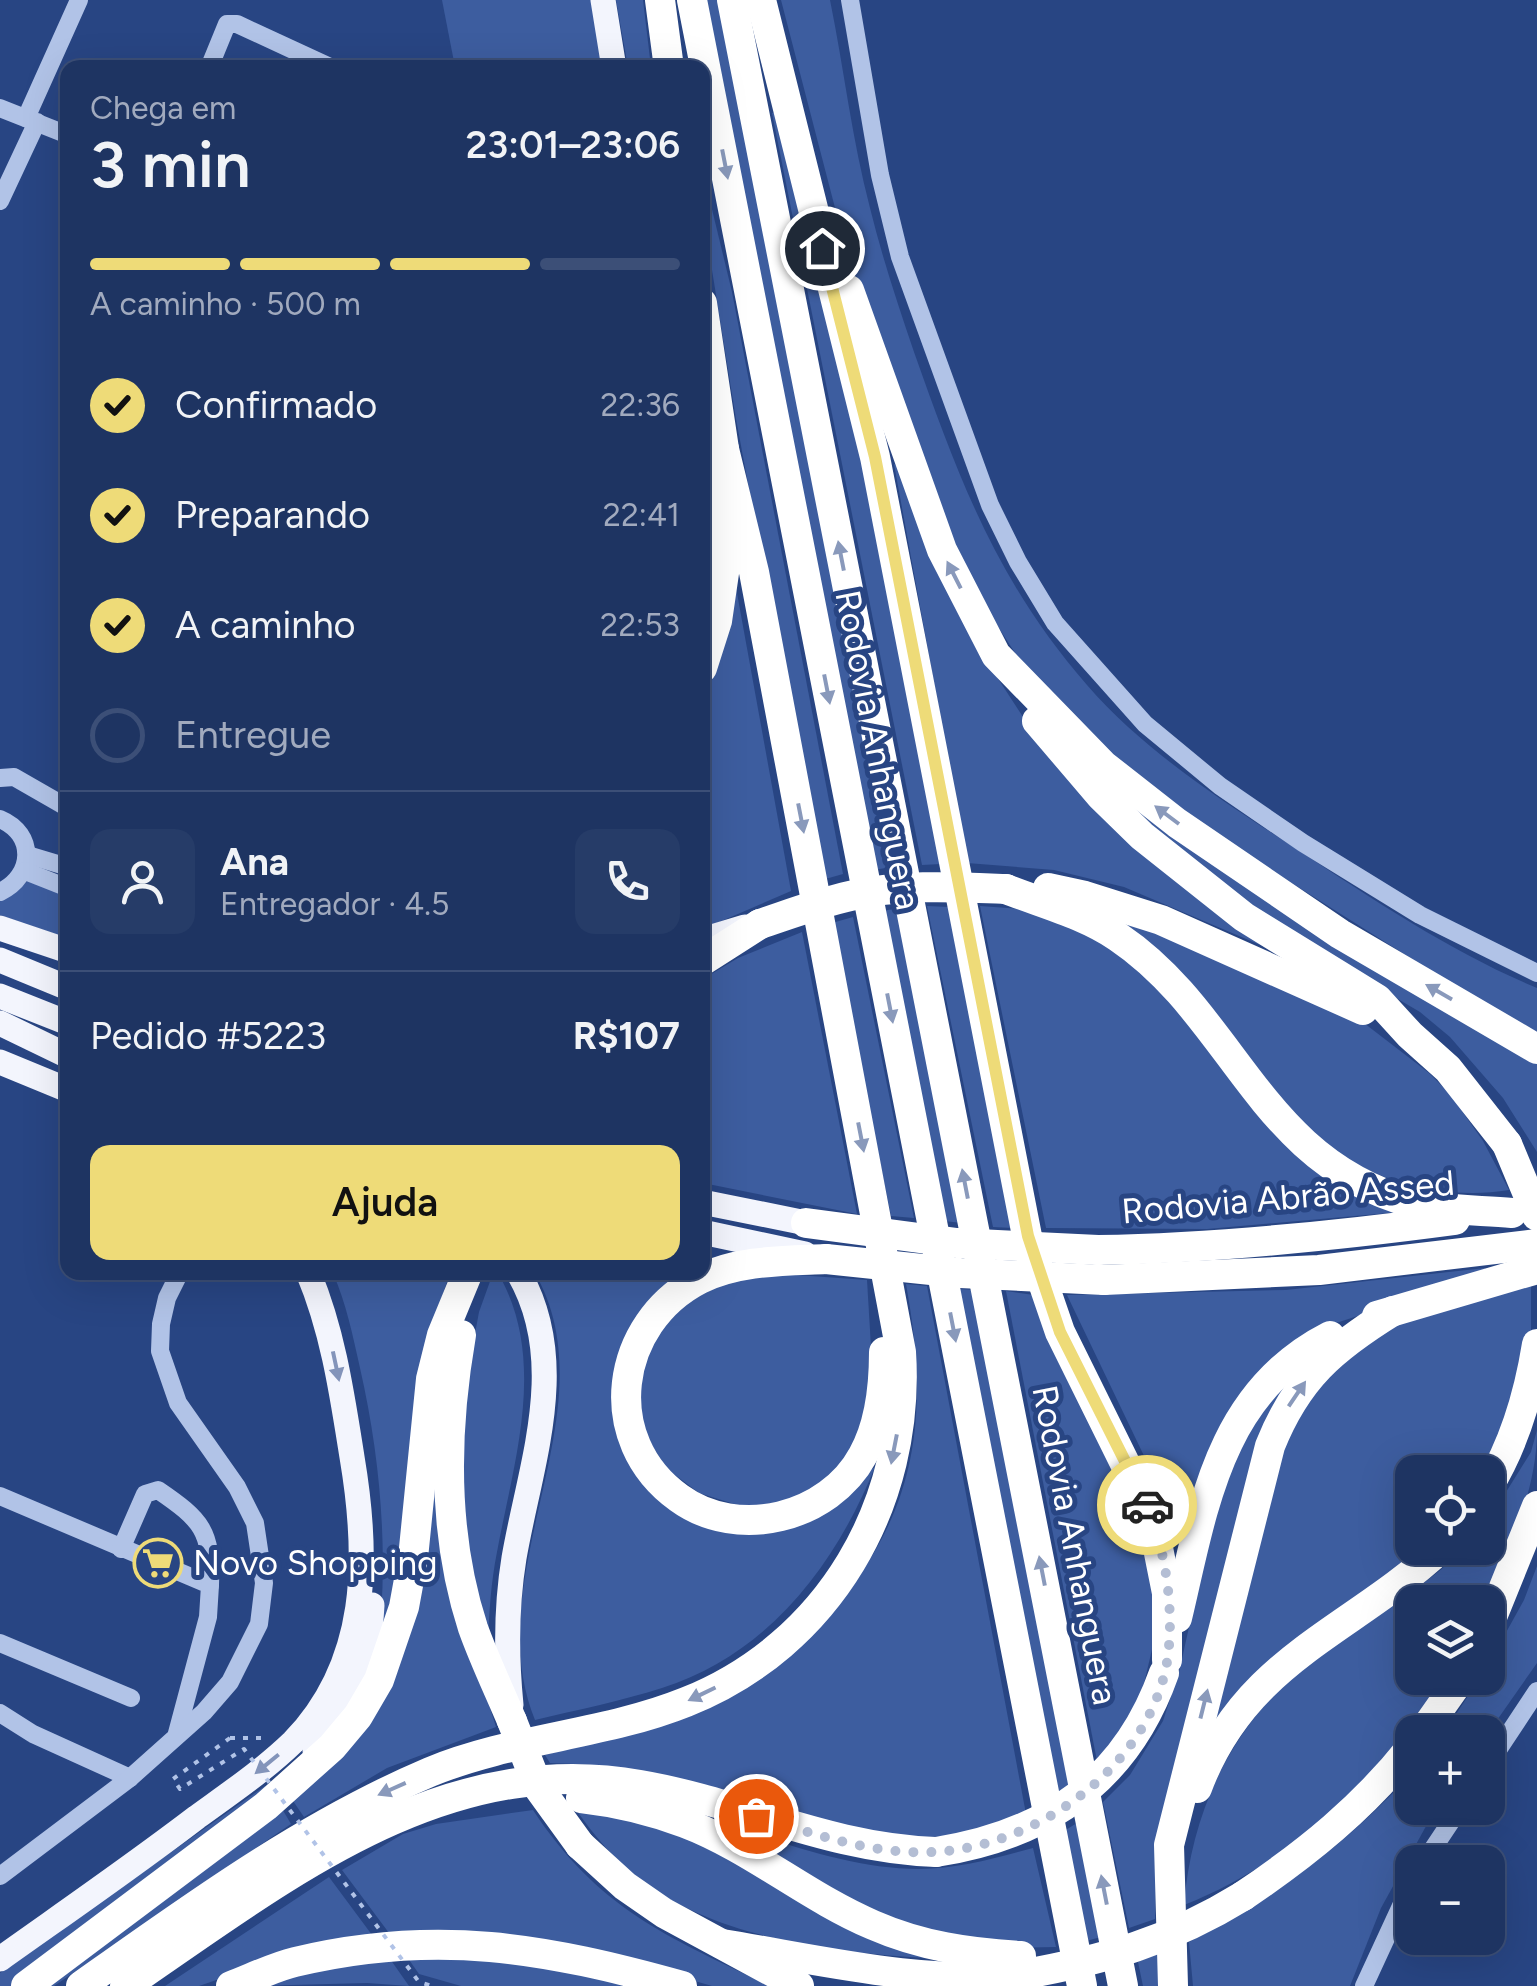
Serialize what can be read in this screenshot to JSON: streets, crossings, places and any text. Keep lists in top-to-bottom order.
{
  "streets": {
    "highway": ["Rodovia Anhanguera", "Rodovia Abrão Assed"]
  },
  "places": {
    "supermarket": ["Novo Shopping"]
  },
  "page": {
    "heading": ["3 min", "Chega em", "23:01–23:06"],
    "panel": [
      "Ana",
      "Entregador · 4.5",
      "Pedido #5223",
      "R$107"
    ],
    "bar": "A caminho · 500 m",
    "list": [
      ["Confirmado", "22:36"],
      ["Preparando", "22:41"],
      ["A caminho", "22:53"],
      "Entregue"
    ],
    "buttons": "Ajuda",
    "map_buttons": ["+", "−"]
  }
}
